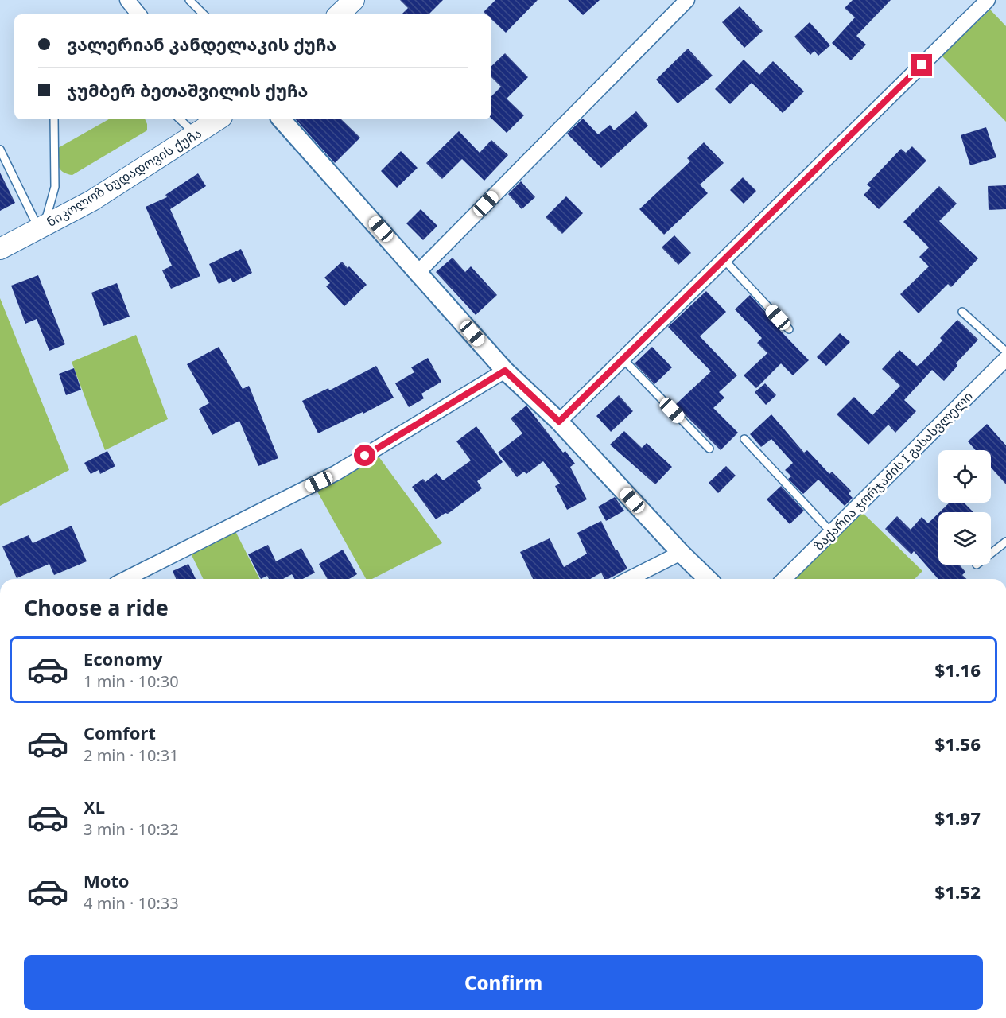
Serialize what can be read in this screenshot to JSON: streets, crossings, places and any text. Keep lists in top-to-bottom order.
{
  "streets": {
    "main road": ["ნიკოლოზ ხუდადოვის ქუჩა"],
    "street": ["ზაქარია ჯორჯაძის I გასასვლელი"]
  },
  "page": {
    "banner": ["ვალერიან კანდელაკის ქუჩა", "ჯუმბერ ბეთაშვილის ქუჩა"],
    "heading": "Choose a ride",
    "list": [
      {
        "name": "Economy",
        "note": "1 min · 10:30",
        "value": "$1.16"
      },
      {
        "name": "Comfort",
        "note": "2 min · 10:31",
        "value": "$1.56"
      },
      {
        "name": "XL",
        "note": "3 min · 10:32",
        "value": "$1.97"
      },
      {
        "name": "Moto",
        "note": "4 min · 10:33",
        "value": "$1.52"
      }
    ],
    "buttons": "Confirm"
  }
}
